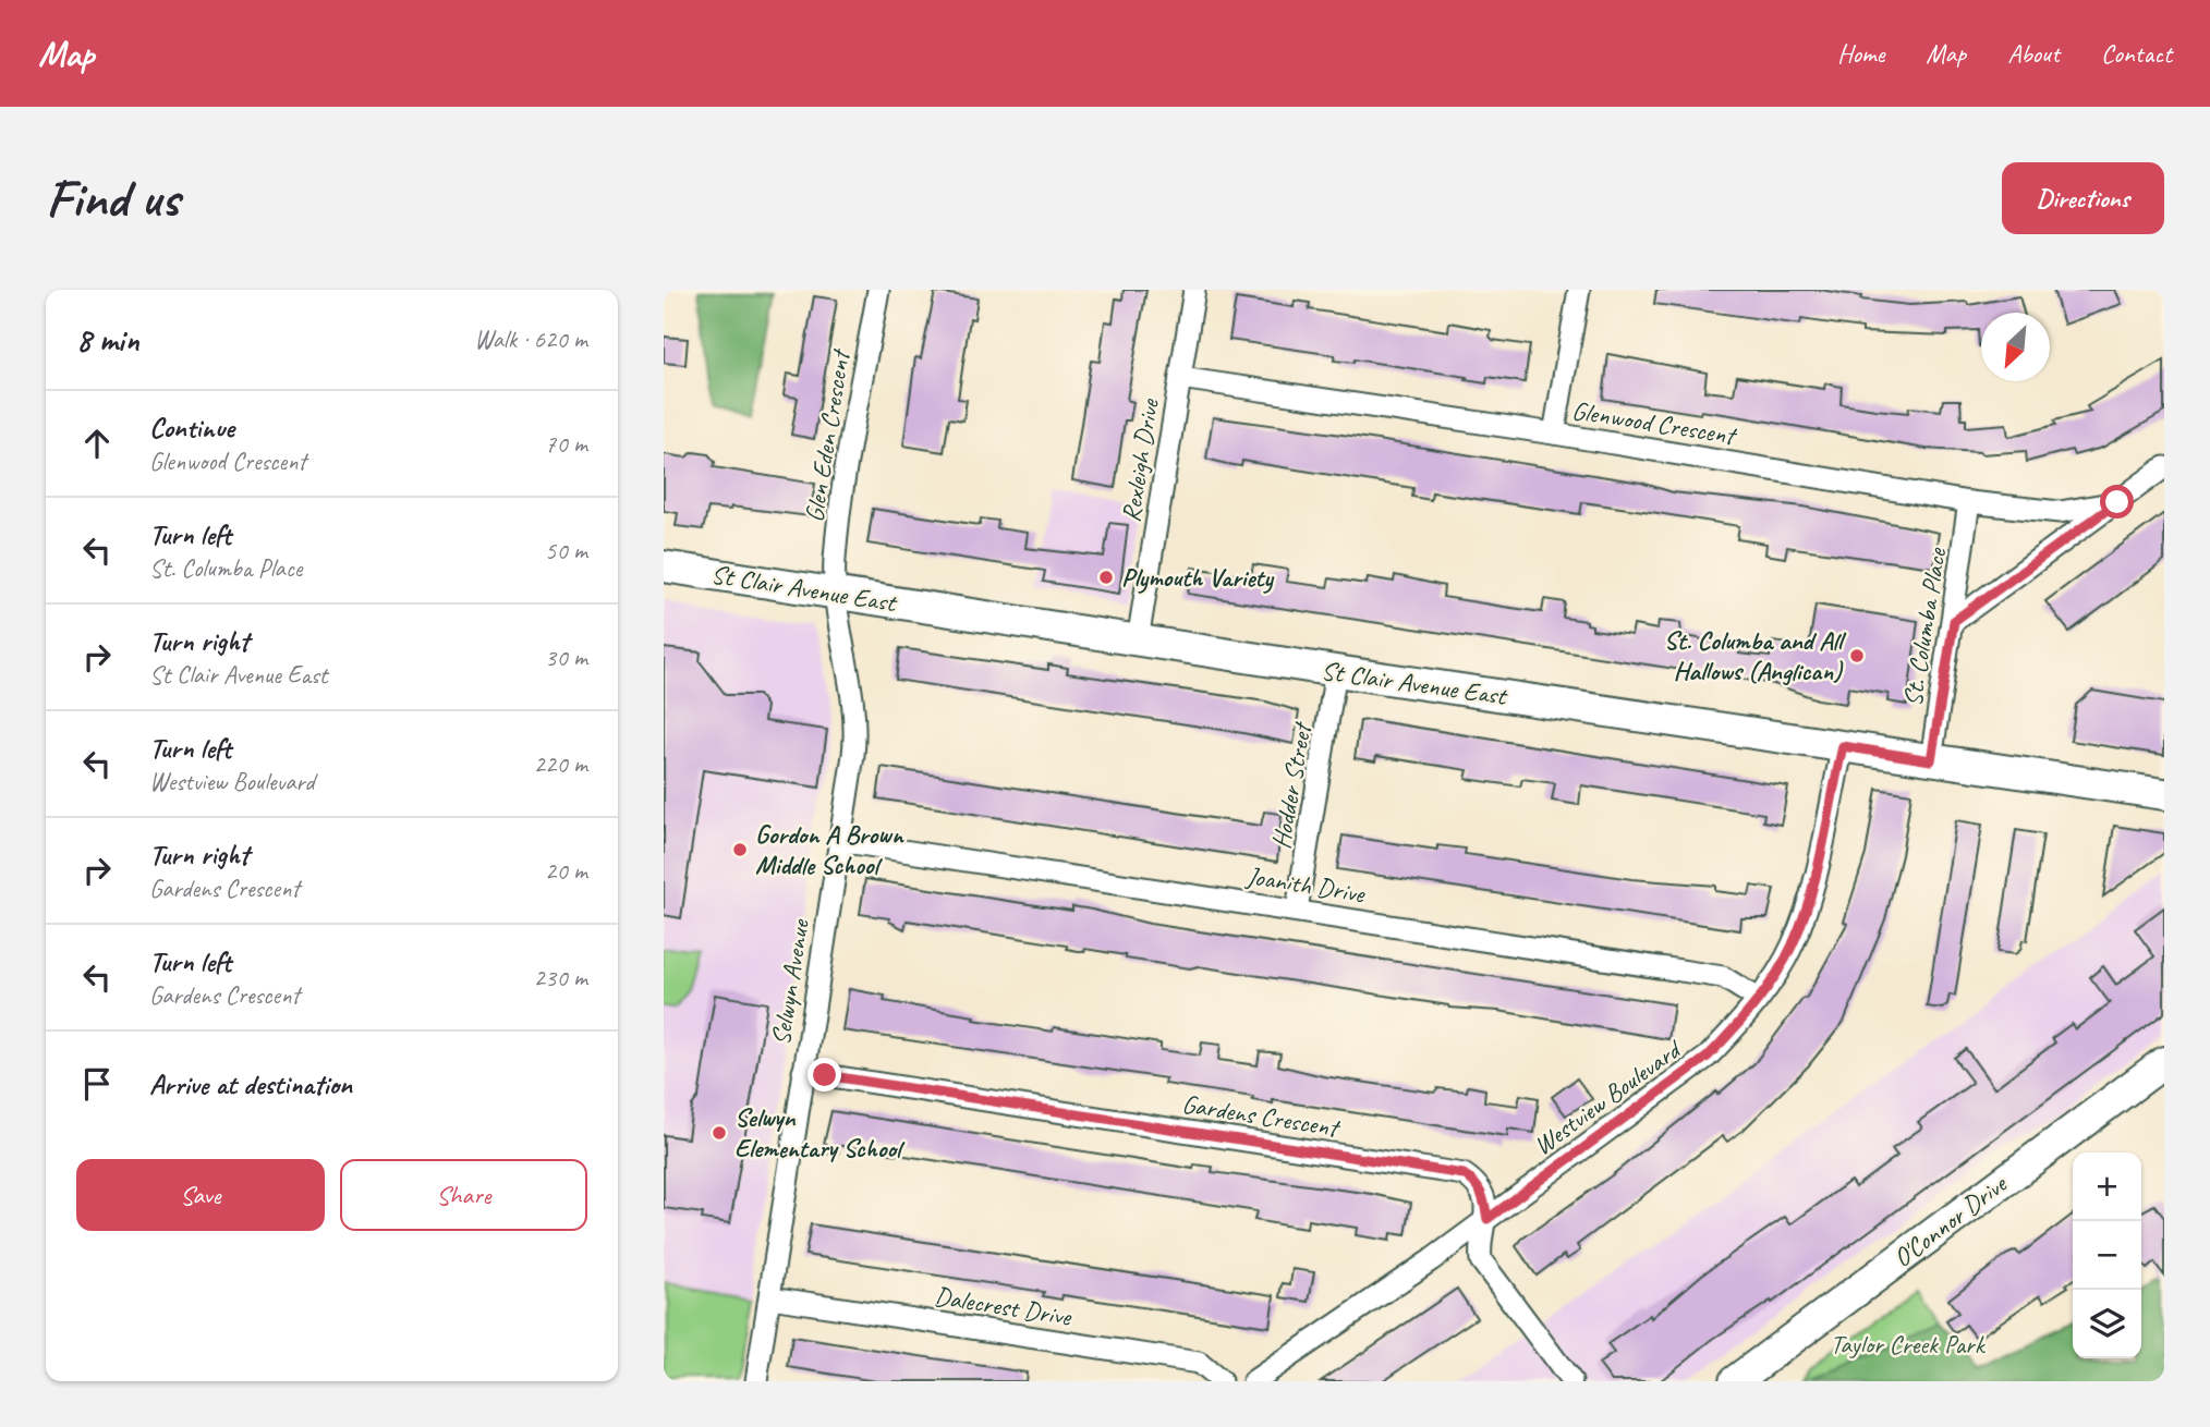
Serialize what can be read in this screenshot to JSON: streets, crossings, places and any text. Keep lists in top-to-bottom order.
{
  "streets": {
    "main road": ["St Clair Avenue East", "O'Connor Drive"],
    "street": [
      "Glenwood Crescent",
      "Glen Eden Crescent",
      "Rexleigh Drive",
      "St. Columba Place",
      "Hodder Street",
      "Joanith Drive",
      "Selwyn Avenue",
      "Westview Boulevard",
      "Gardens Crescent",
      "Dalecrest Drive"
    ]
  },
  "crossings": [
    ["Glenwood Crescent", "Rexleigh Drive"],
    ["Glenwood Crescent", "St. Columba Place"],
    ["Glen Eden Crescent", "St Clair Avenue East"],
    ["Glen Eden Crescent", "Selwyn Avenue"],
    ["Rexleigh Drive", "St Clair Avenue East"],
    ["St Clair Avenue East", "St. Columba Place"],
    ["St Clair Avenue East", "Hodder Street"],
    ["St Clair Avenue East", "Selwyn Avenue"],
    ["St Clair Avenue East", "Westview Boulevard"],
    ["Hodder Street", "Joanith Drive"],
    ["Joanith Drive", "Selwyn Avenue"],
    ["Joanith Drive", "Westview Boulevard"],
    ["Selwyn Avenue", "Gardens Crescent"],
    ["Selwyn Avenue", "Dalecrest Drive"],
    ["Westview Boulevard", "Gardens Crescent"]
  ],
  "parks": ["Taylor Creek Park"],
  "places": [
    "Plymouth Variety",
    "St. Columba and All Hallows (Anglican)",
    "Gordon A Brown Middle School",
    "Selwyn Elementary School"
  ],
  "north": "bottom left",
  "page": {
    "header": "Map",
    "nav": [
      "Home",
      "Map",
      "About",
      "Contact"
    ],
    "buttons": [
      "Directions",
      ["Save", "Share"]
    ],
    "title": "Find us",
    "heading": ["8 min", "Walk · 620 m"],
    "list": [
      ["Continue", "Glenwood Crescent", "70 m"],
      ["Turn left", "St. Columba Place", "50 m"],
      ["Turn right", "St Clair Avenue East", "30 m"],
      ["Turn left", "Westview Boulevard", "220 m"],
      ["Turn right", "Gardens Crescent", "20 m"],
      ["Turn left", "Gardens Crescent", "230 m"],
      "Arrive at destination"
    ],
    "map_buttons": ["+", "−"]
  }
}
